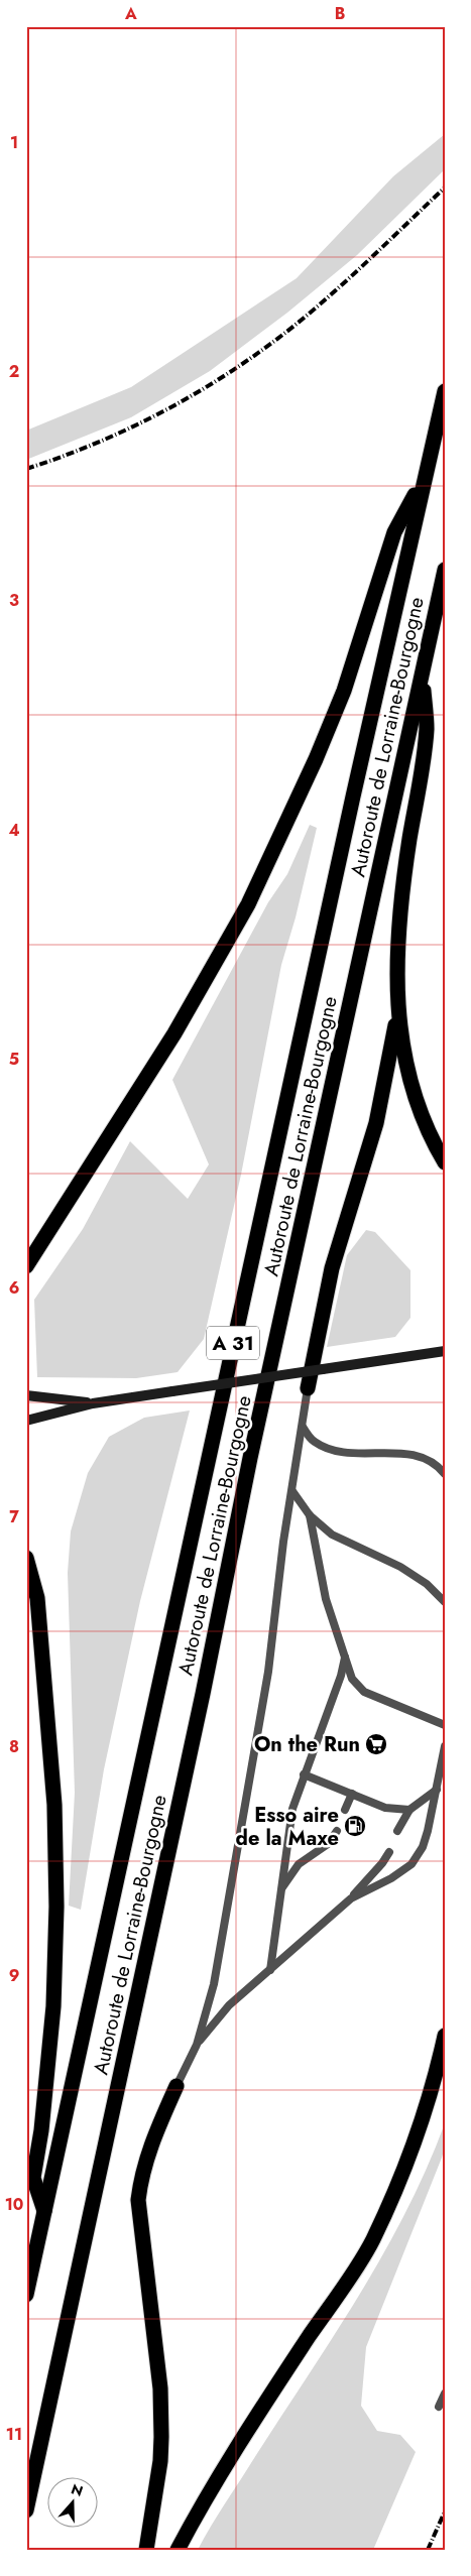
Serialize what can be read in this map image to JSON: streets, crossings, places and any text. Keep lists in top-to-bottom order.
{
  "streets": {
    "highway": ["Autoroute de Lorraine-Bourgogne", "A 31"]
  },
  "places": {
    "supermarket": ["On the Run"],
    "fuel station": ["Esso aire de la Maxe"]
  },
  "north": "top",
  "grid": {
    "columns": ["A", "B"],
    "rows": [
      "1",
      "2",
      "3",
      "4",
      "5",
      "6",
      "7",
      "8",
      "9",
      "10",
      "11"
    ]
  }
}
